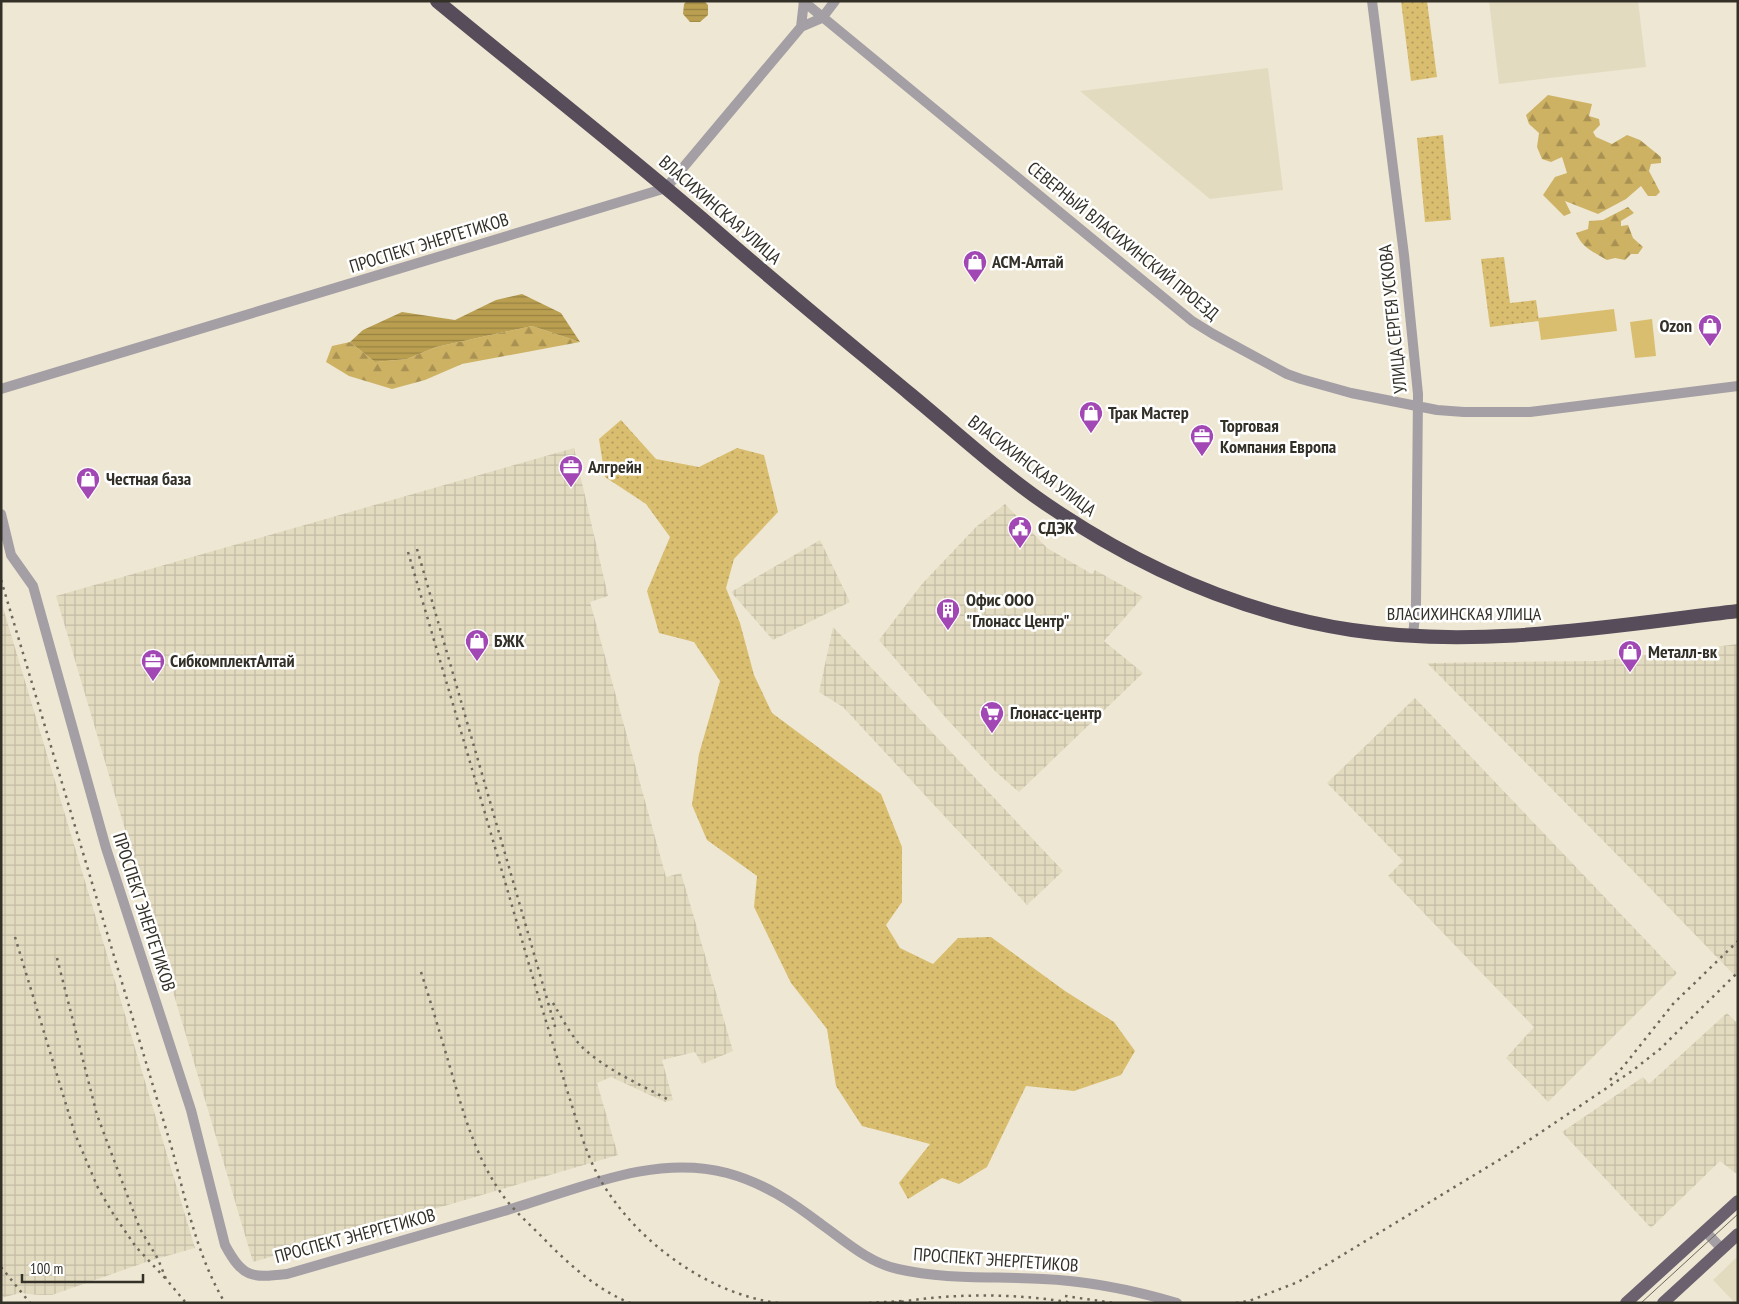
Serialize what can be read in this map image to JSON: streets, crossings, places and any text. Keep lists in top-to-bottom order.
{
  "streets": {
    "highway": ["ВЛАСИХИНСКАЯ УЛИЦА"],
    "street": ["СЕВЕРНЫЙ ВЛАСИХИНСКИЙ ПРОЕЗД", "ПРОСПЕКТ ЭНЕРГЕТИКОВ", "УЛИЦА СЕРГЕЯ УСКОВА"]
  },
  "crossings": [
    ["ВЛАСИХИНСКАЯ УЛИЦА", "ПРОСПЕКТ ЭНЕРГЕТИКОВ"],
    ["ВЛАСИХИНСКАЯ УЛИЦА", "УЛИЦА СЕРГЕЯ УСКОВА"],
    ["СЕВЕРНЫЙ ВЛАСИХИНСКИЙ ПРОЕЗД", "УЛИЦА СЕРГЕЯ УСКОВА"]
  ],
  "places": {
    "shop": [
      "АСМ-Алтай",
      "Ozon",
      "Трак Мастер",
      "Честная база",
      "БЖК",
      "Металл-вк"
    ],
    "office": ["Торговая Компания Европа", "Алгрейн", "СибкомплектАлтай"],
    "public building": ["СДЭК"],
    "building": ["Офис ООО \"Глонасс Центр\""],
    "supermarket": ["Глонасс-центр"]
  },
  "scale_bar": "100 m"
}
